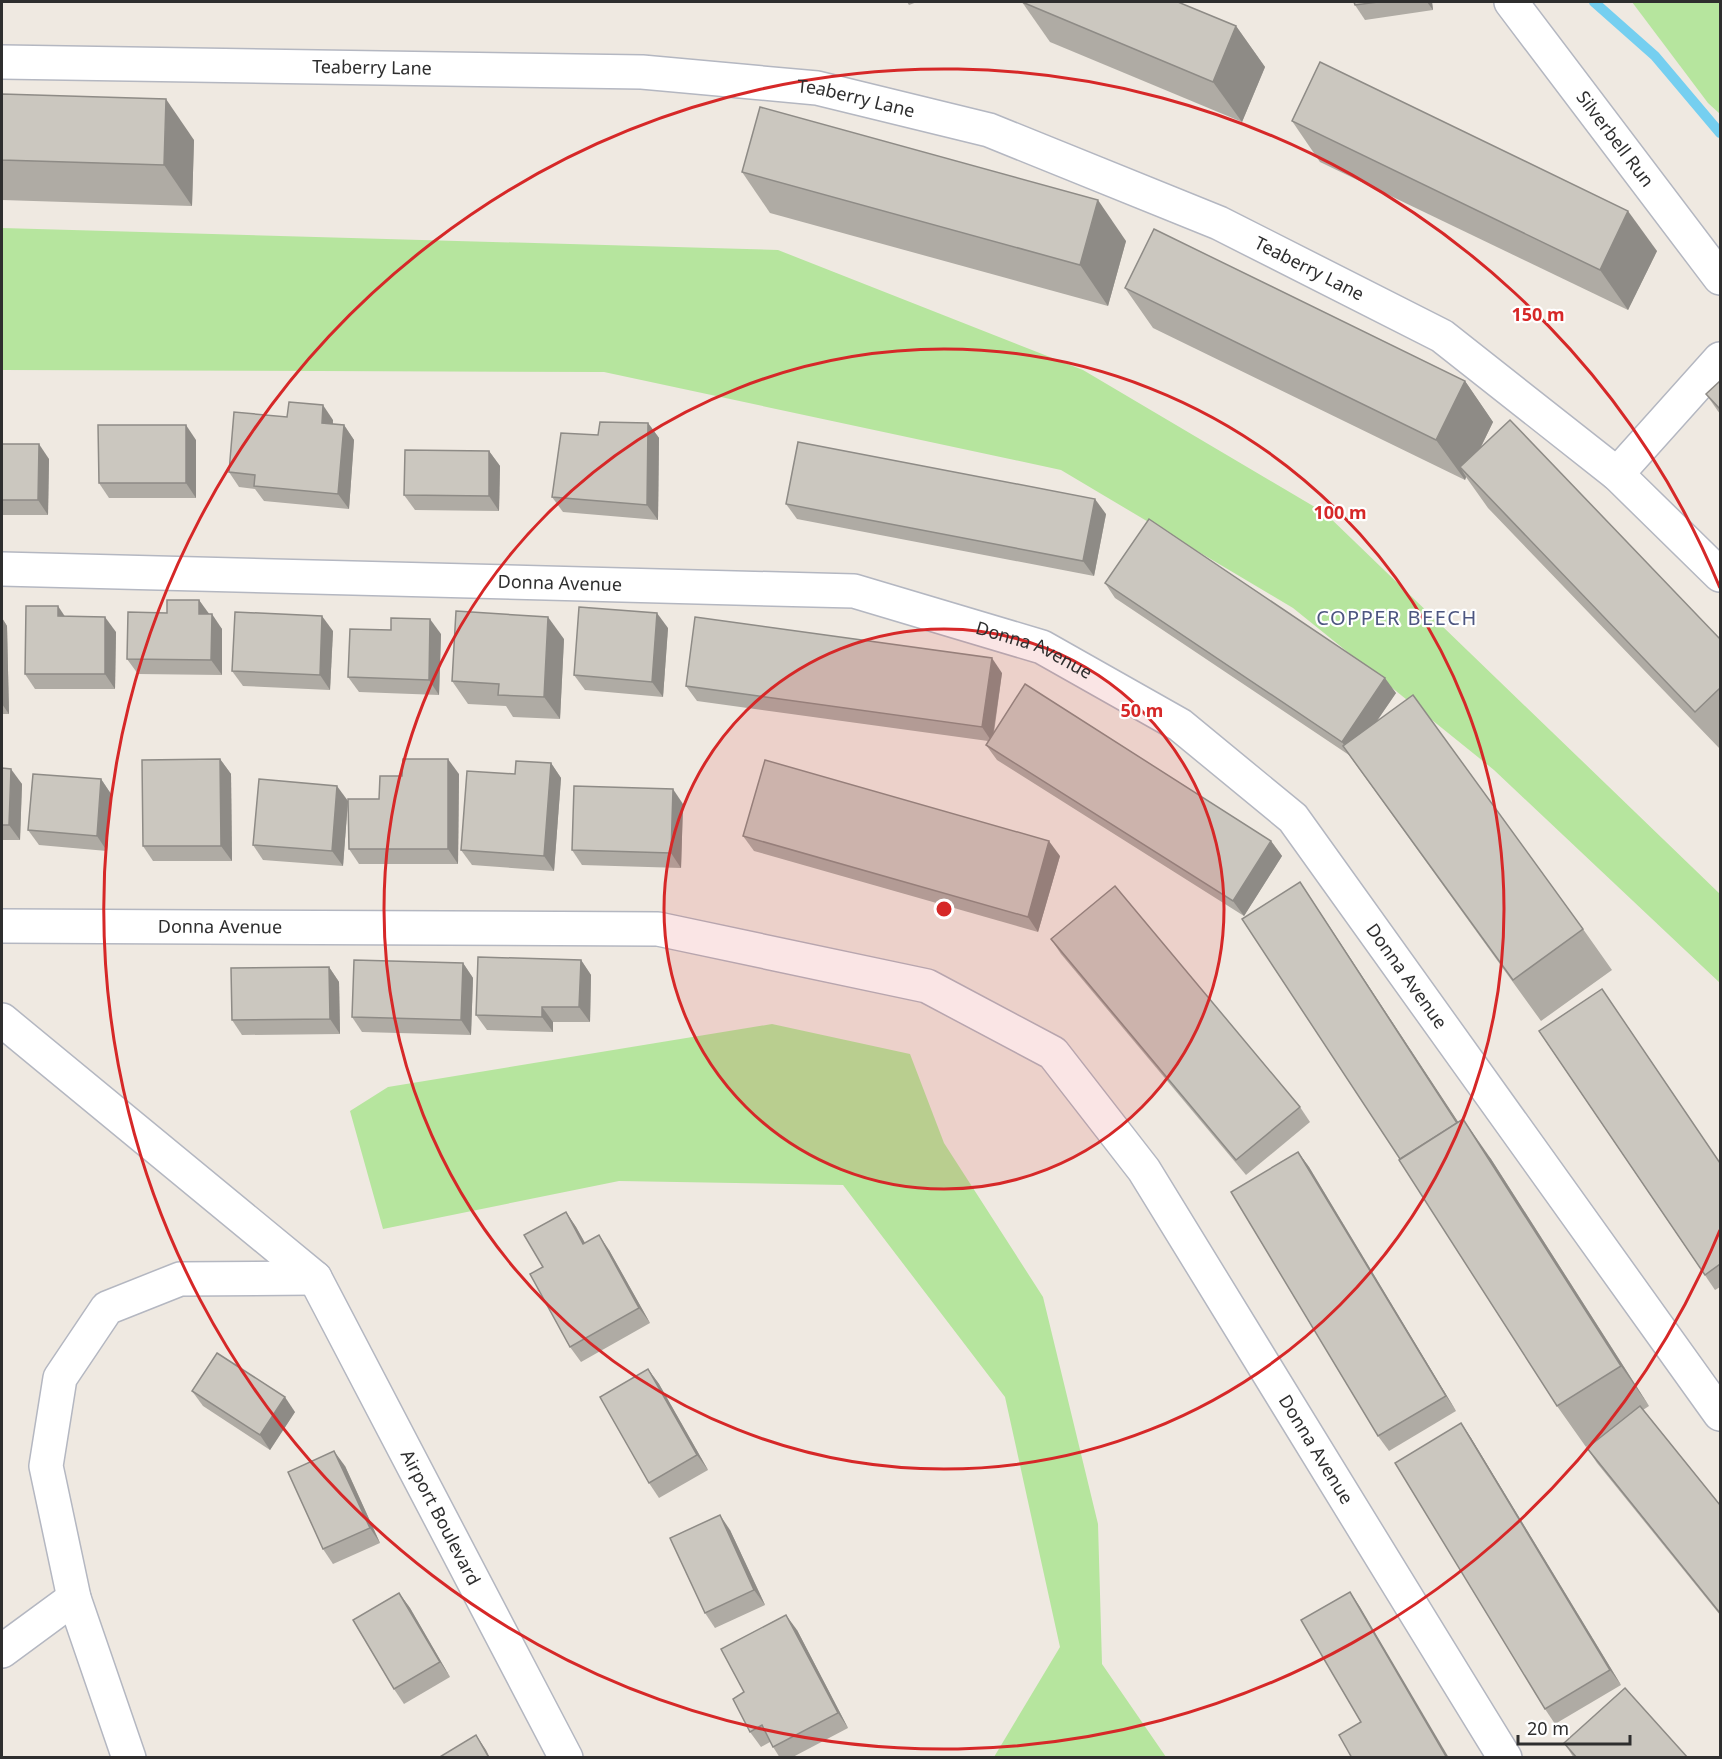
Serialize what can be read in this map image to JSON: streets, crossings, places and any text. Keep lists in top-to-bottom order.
{
  "streets": {
    "street": [
      "Teaberry Lane",
      "Silverbell Run",
      "Donna Avenue",
      "Airport Boulevard"
    ]
  },
  "districts": ["COPPER BEECH"],
  "scale_bar": "20 m",
  "rings": ["150 m", "100 m", "50 m"]
}
